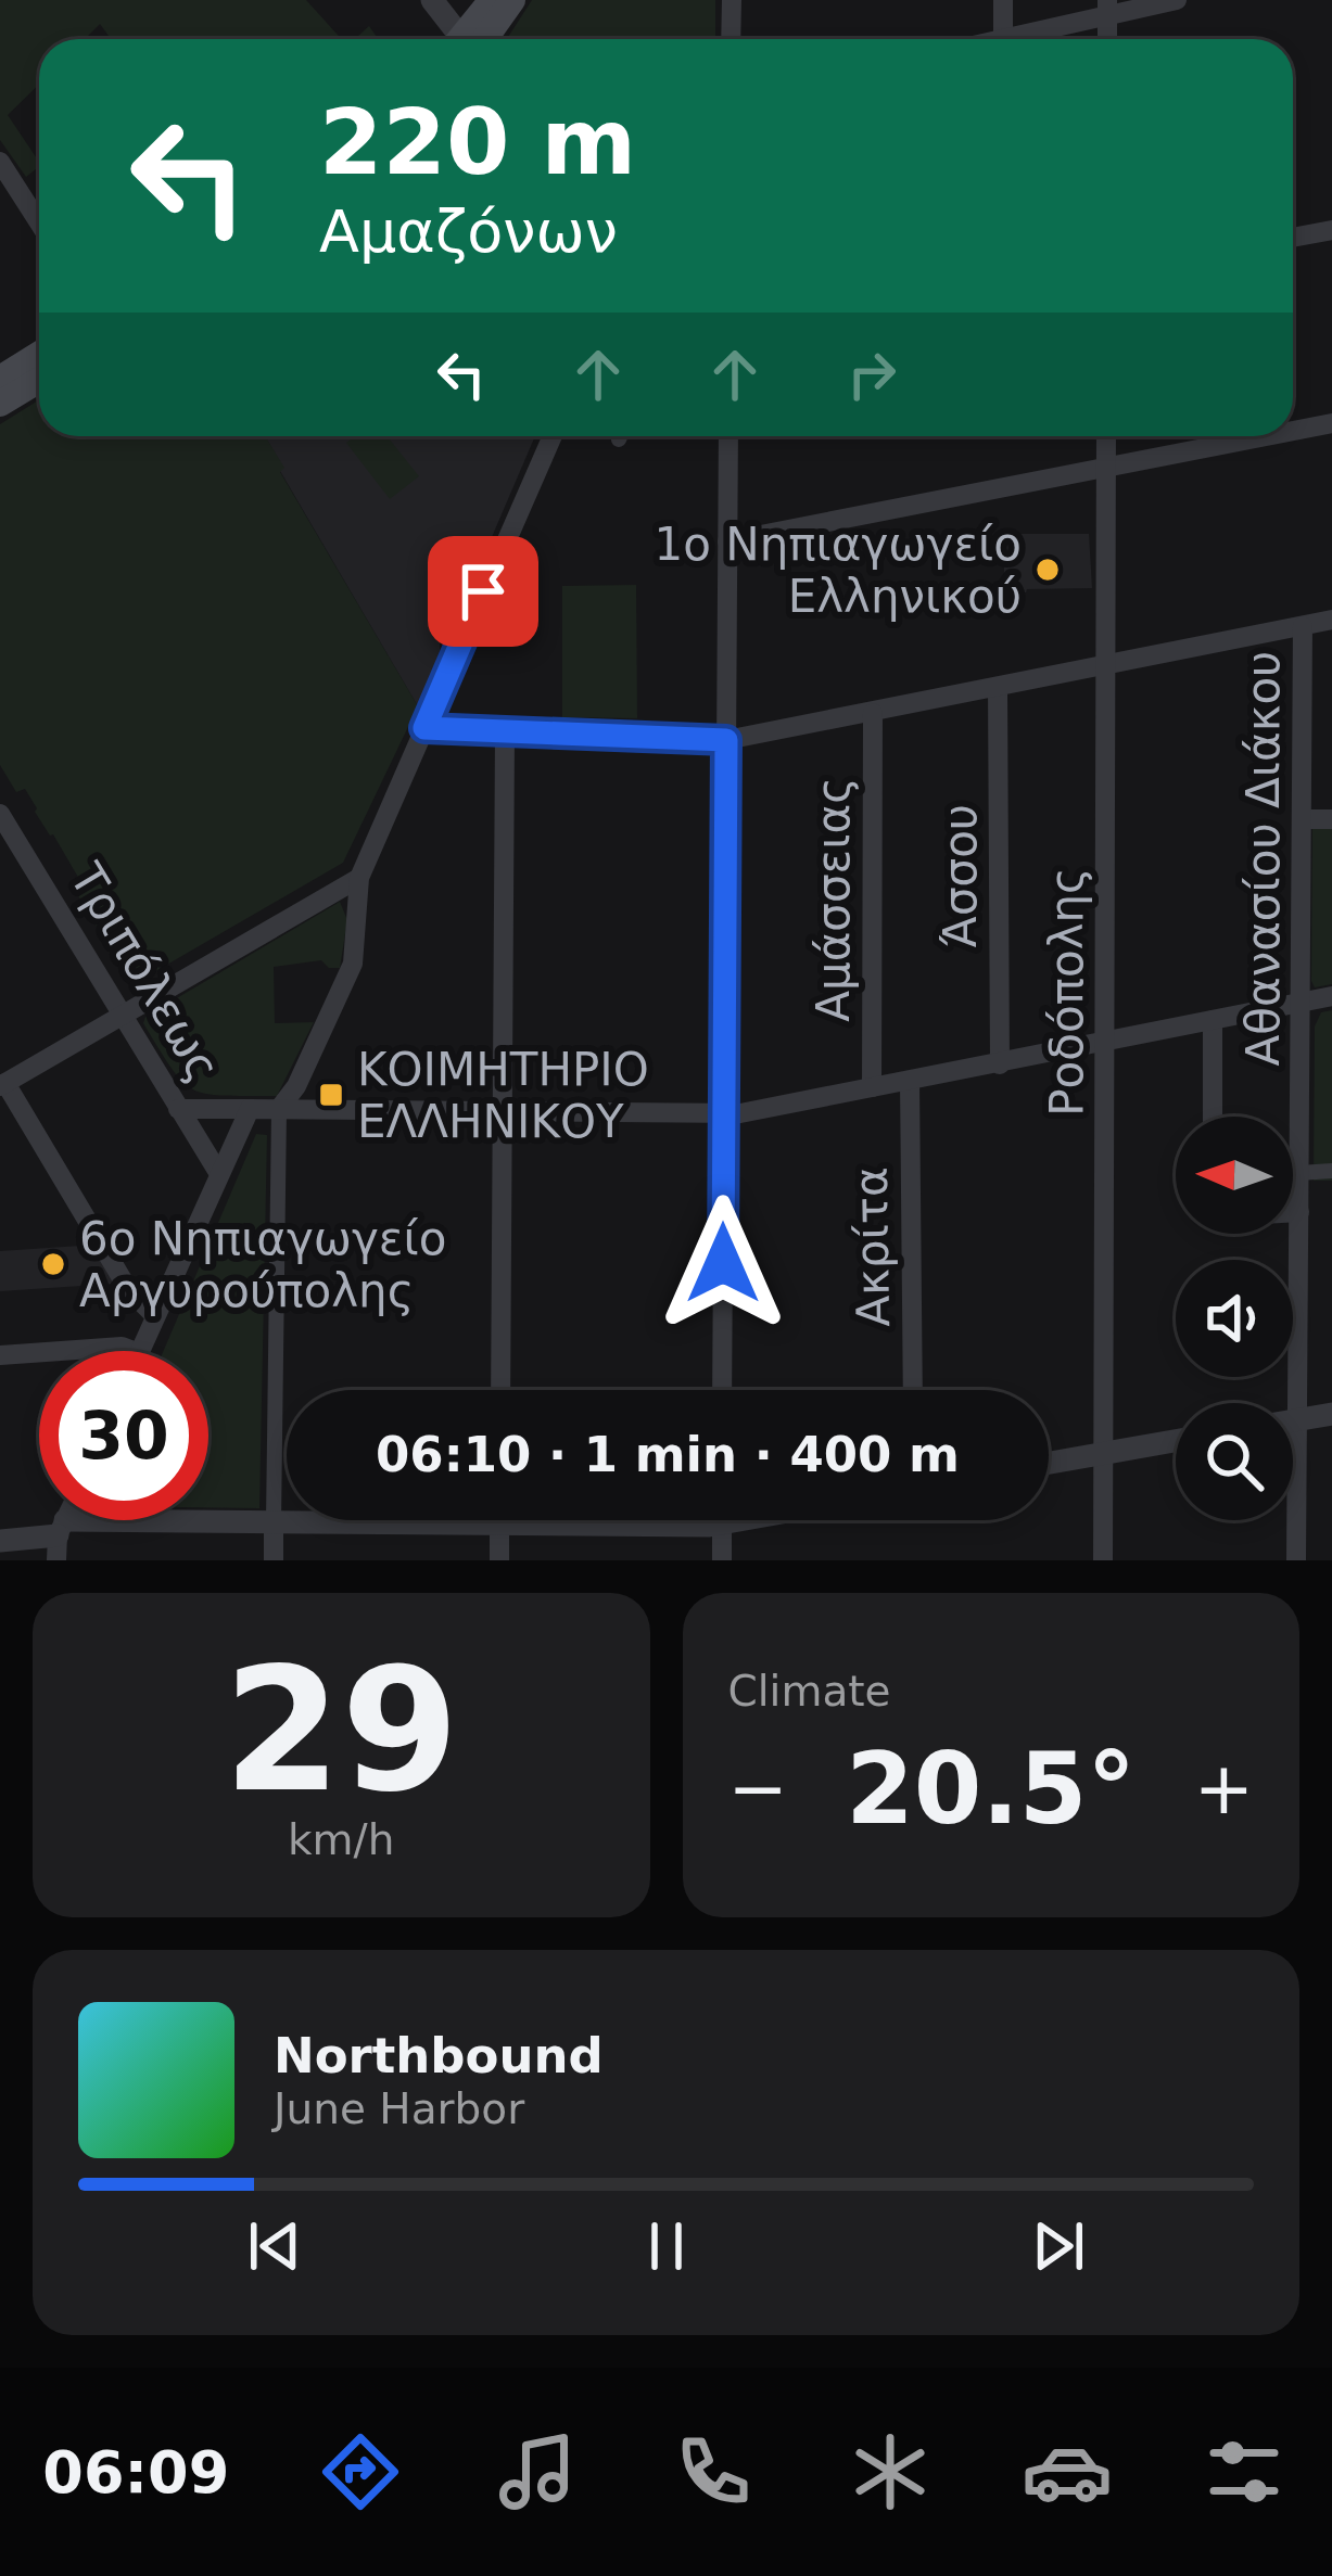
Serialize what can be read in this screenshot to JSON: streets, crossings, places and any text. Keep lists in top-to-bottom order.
{
  "streets": {
    "street": [
      "Αθανασίου Διάκου",
      "Άσσου",
      "Αμάσσειας",
      "Τριπόλεως",
      "Ροδόπολης",
      "Ακρίτα"
    ]
  },
  "places": {
    "other": ["1ο Νηπιαγωγείο Ελληνικού", "6ο Νηπιαγωγείο Αργυρούπολης"],
    "transit": ["ΚΟΙΜΗΤΗΡΙΟ ΕΛΛΗΝΙΚΟΥ"]
  },
  "north": "left",
  "page": {
    "turn": ["220 m", "Αμαζόνων"],
    "limit": "30",
    "trip": "06:10 · 1 min · 400 m",
    "tile": [
      ["29", "km/h"],
      "Climate"
    ],
    "heat": ["−", "20.5°", "+"],
    "song": ["Northbound", "June Harbor"],
    "tabs": "06:09"
  }
}
